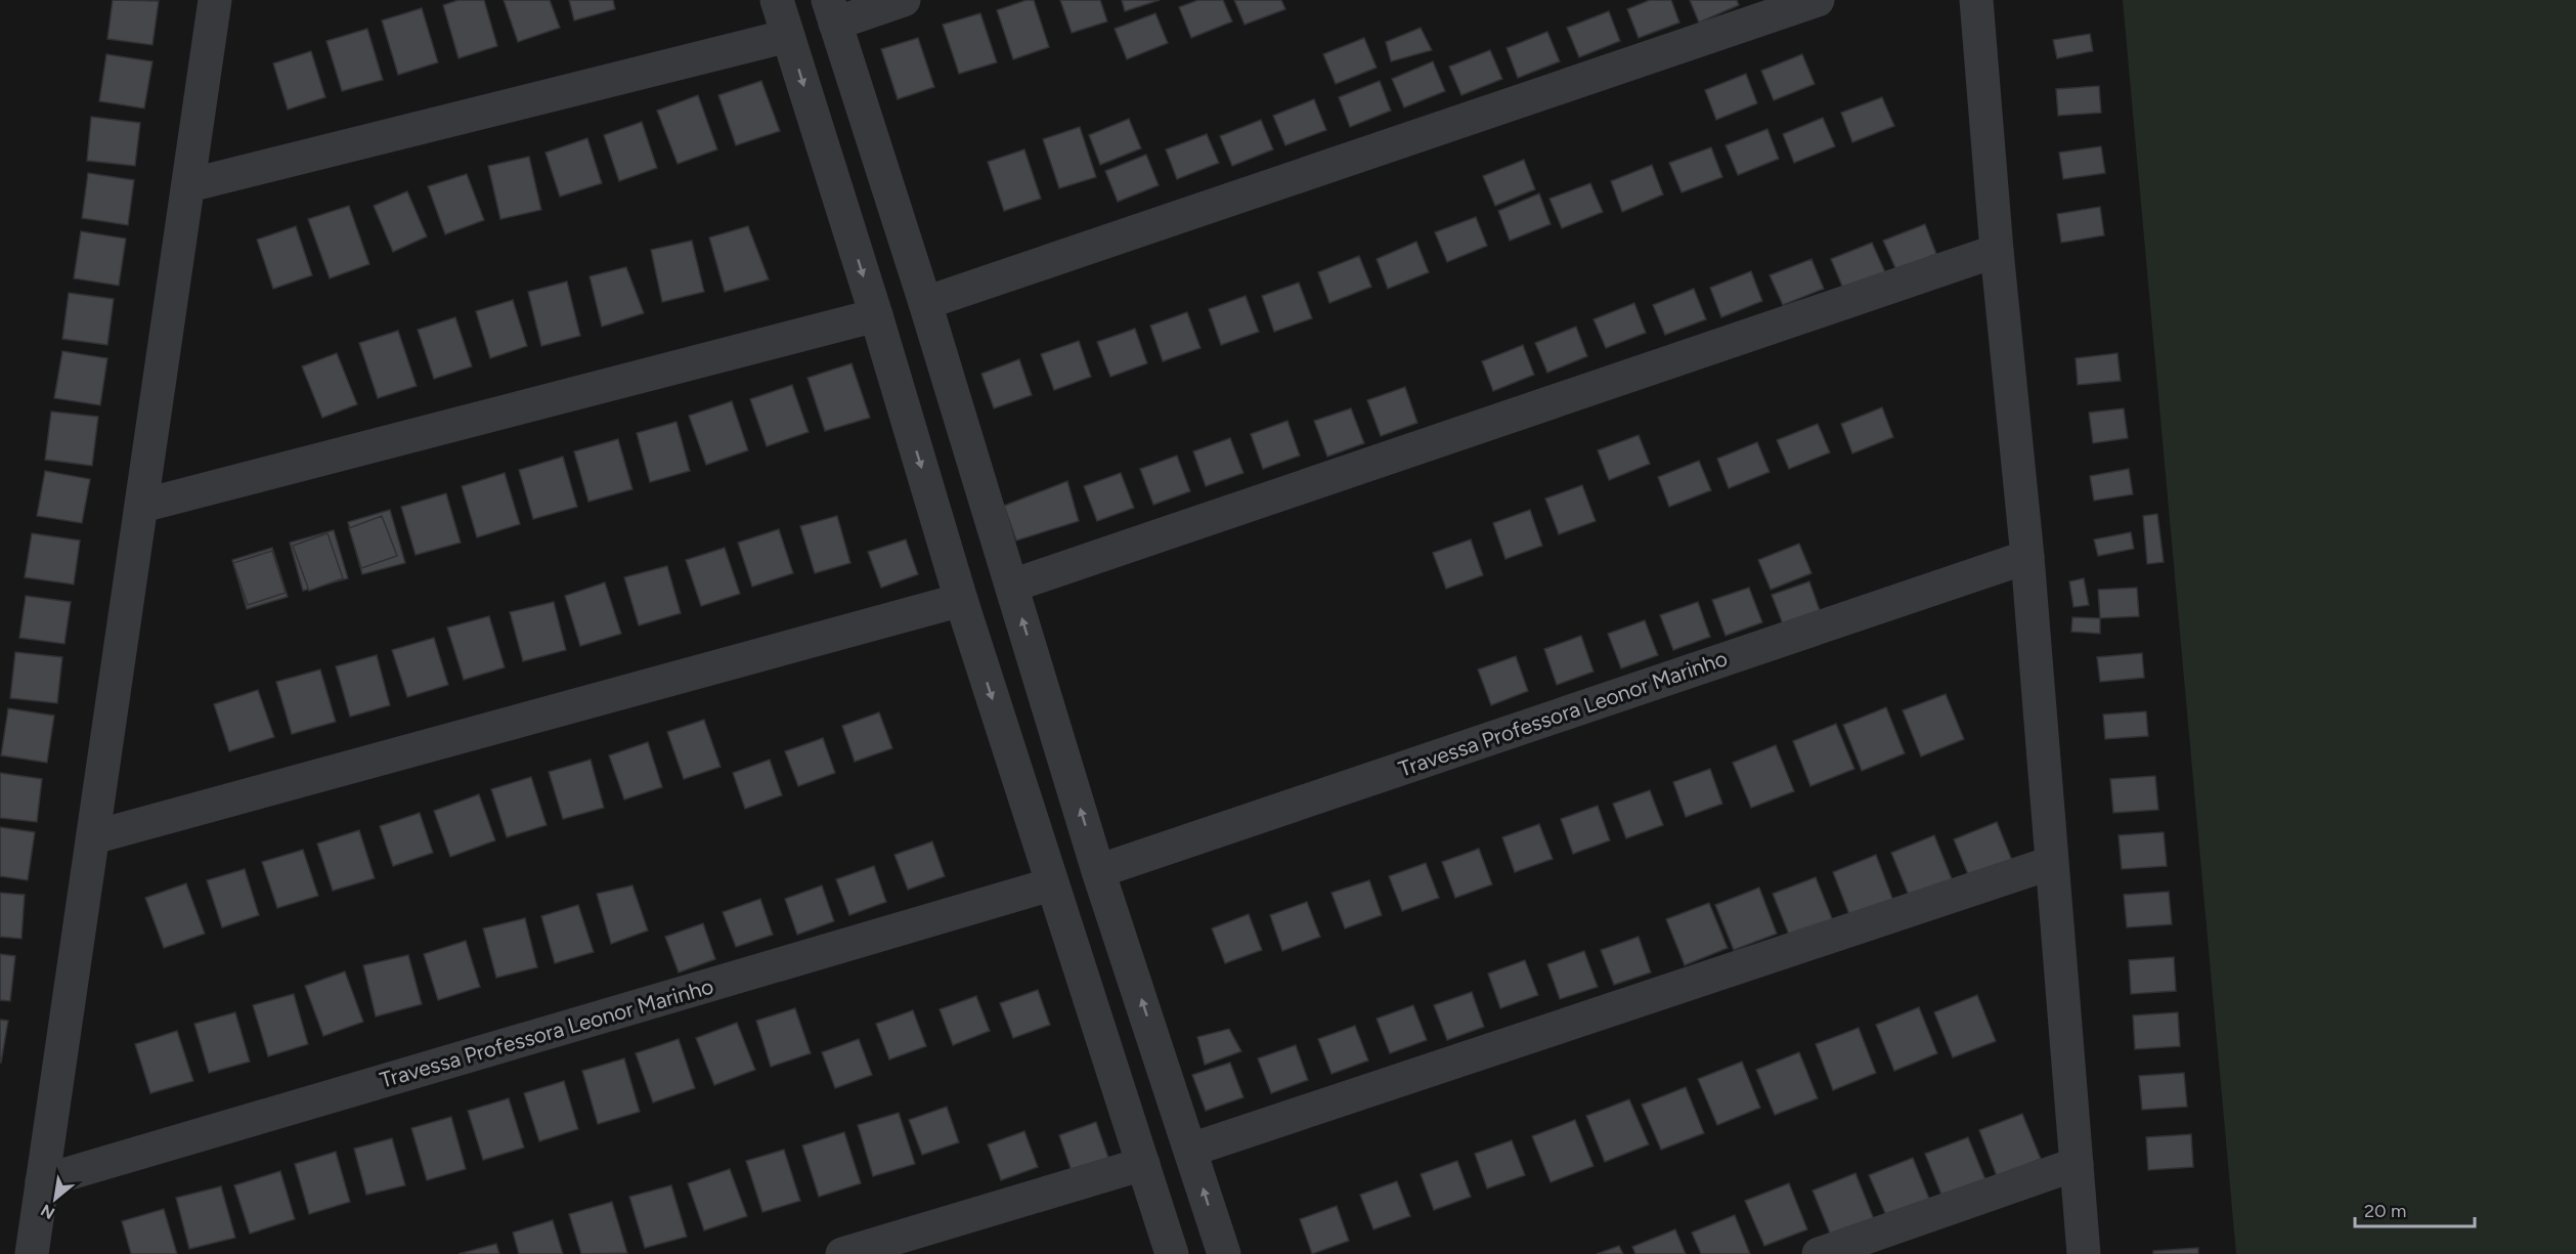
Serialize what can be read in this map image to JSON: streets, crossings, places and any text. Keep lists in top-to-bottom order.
{
  "streets": {
    "street": ["Travessa Professora Leonor Marinho"]
  },
  "scale_bar": "20 m",
  "north": "bottom left"
}
